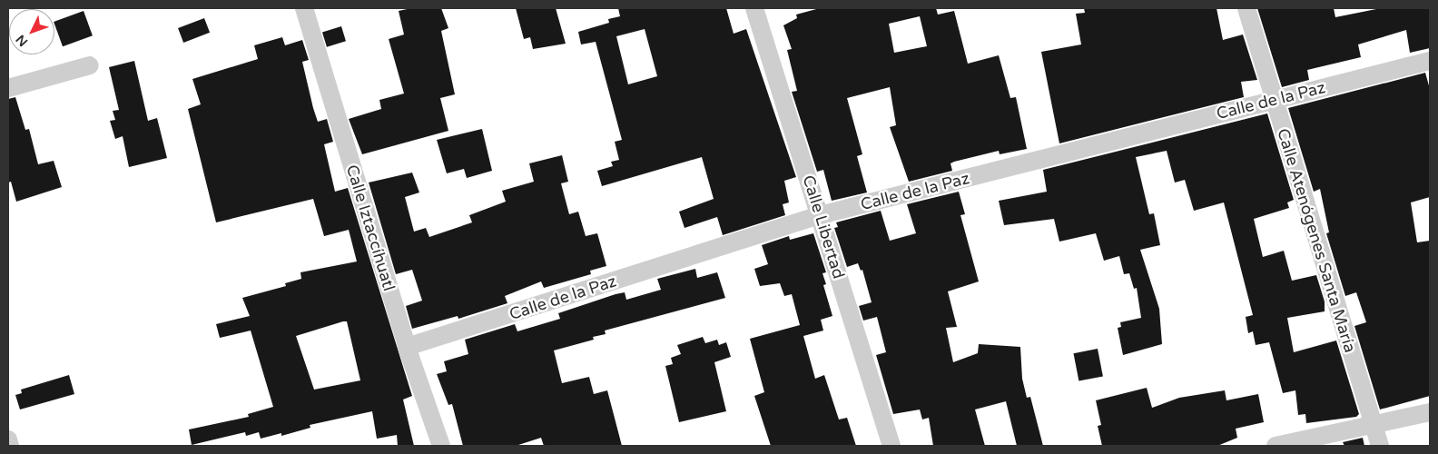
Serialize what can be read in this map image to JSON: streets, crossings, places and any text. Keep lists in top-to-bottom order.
{
  "streets": {
    "street": [
      "Calle de la Paz",
      "Calle Libertad",
      "Calle Iztaccíhuatl",
      "Calle Atenógenes Santa María"
    ]
  },
  "crossings": [
    ["Calle de la Paz", "Calle Libertad"],
    ["Calle de la Paz", "Calle Iztaccíhuatl"],
    ["Calle de la Paz", "Calle Atenógenes Santa María"]
  ],
  "north": "bottom left"
}
